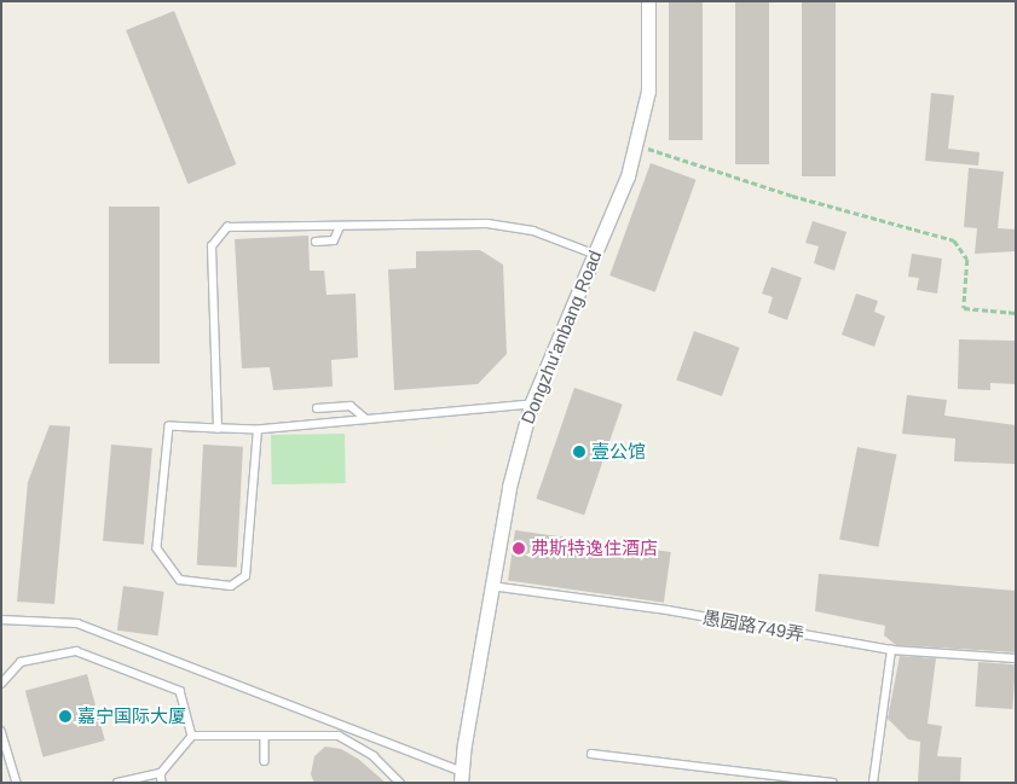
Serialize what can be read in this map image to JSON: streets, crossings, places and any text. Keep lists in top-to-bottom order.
{
  "streets": {
    "street": ["Dongzhu'anbang Road"],
    "lane": ["愚园路749弄"]
  },
  "crossings": [
    ["Dongzhu'anbang Road", "愚园路749弄"]
  ],
  "places": ["壹公馆", "弗斯特逸住酒店", "嘉宁国际大厦"]
}
